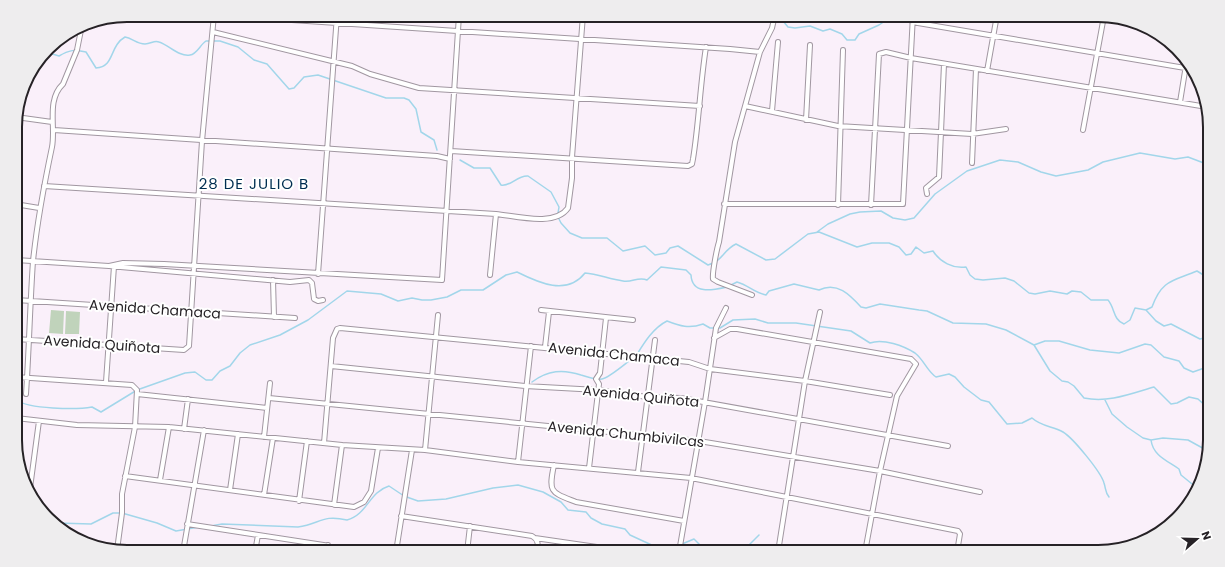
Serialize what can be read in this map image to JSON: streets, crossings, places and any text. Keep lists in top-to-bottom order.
{
  "streets": {
    "street": ["Avenida Chamaca", "Avenida Quiñota", "Avenida Chumbivilcas"]
  },
  "crossings": [
    ["Avenida Chamaca", "Avenida Quiñota"]
  ],
  "districts": ["28 DE JULIO B"],
  "north": "right"
}
